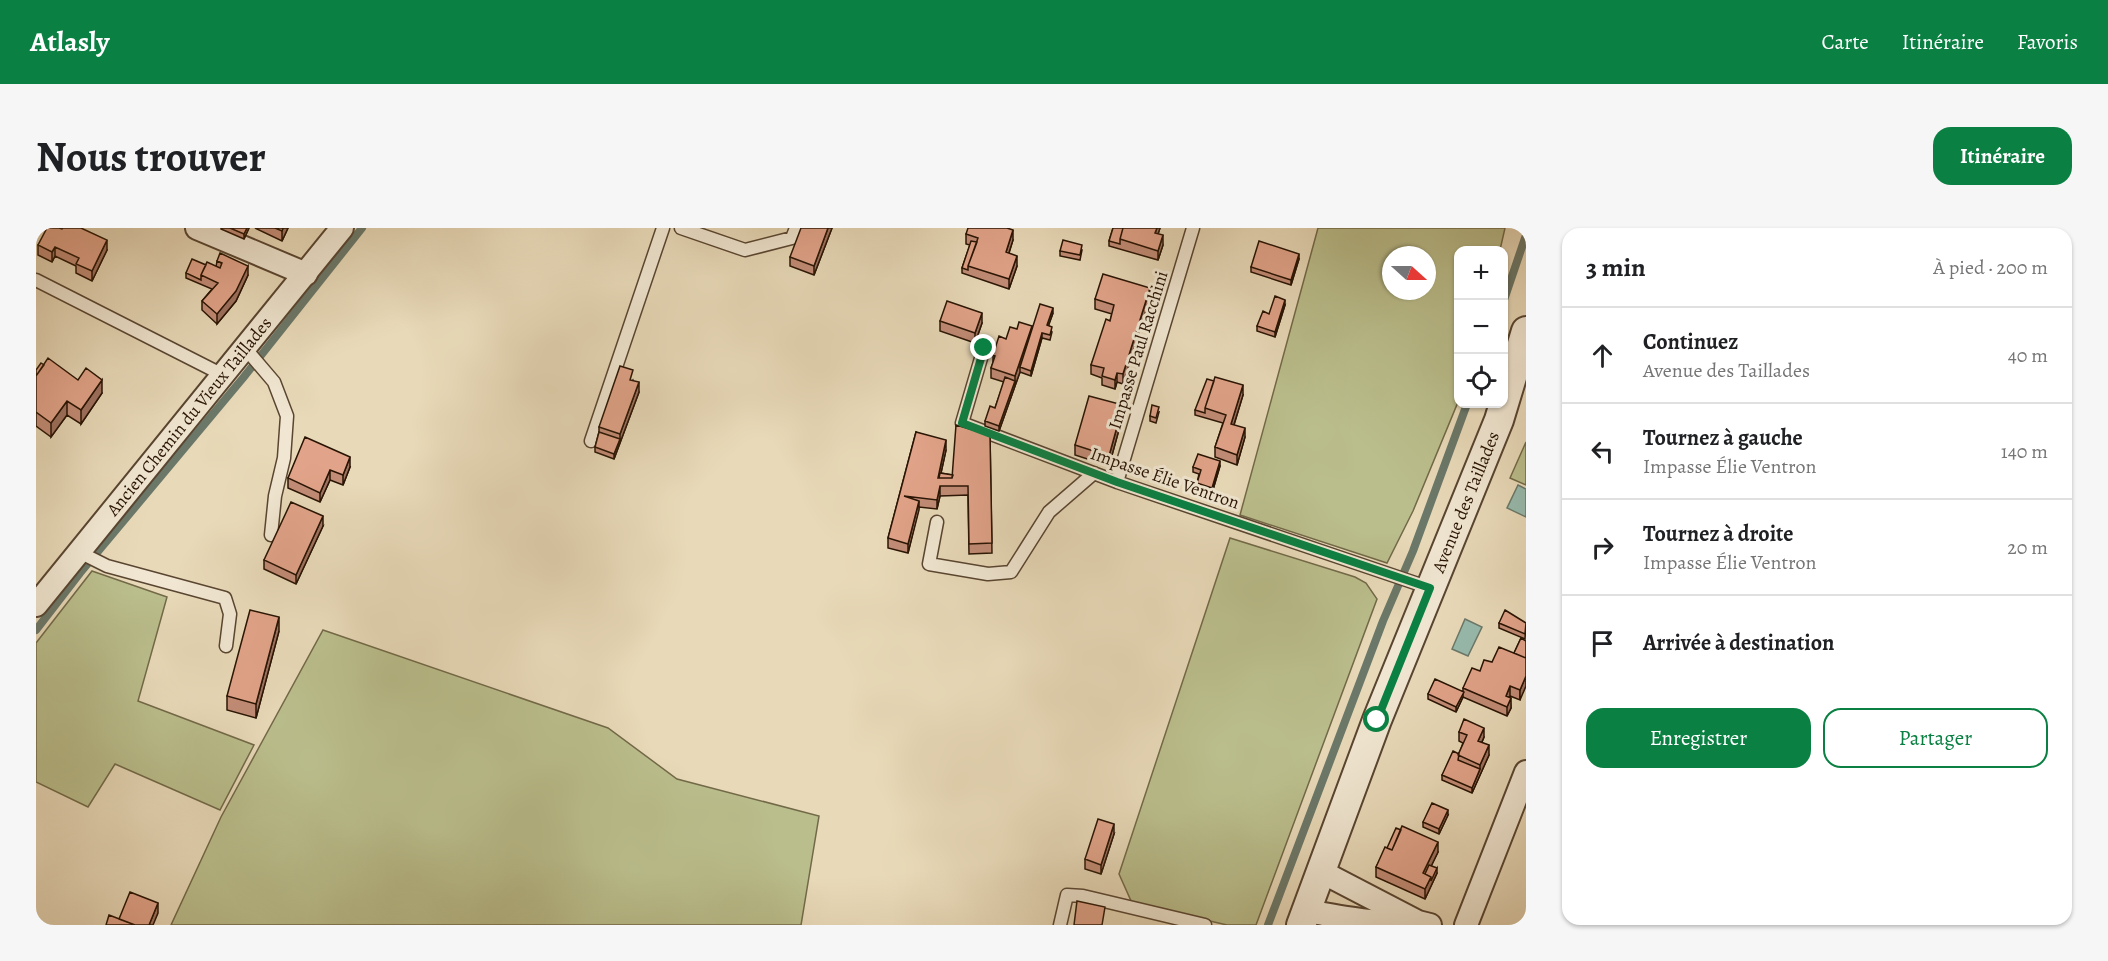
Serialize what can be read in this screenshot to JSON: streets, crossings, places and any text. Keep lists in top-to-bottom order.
{
  "streets": {
    "street": ["Ancien Chemin du Vieux Taillades", "Avenue des Taillades"],
    "lane": ["Impasse Paul Racchini", "Impasse Élie Ventron"]
  },
  "crossings": [
    ["Impasse Paul Racchini", "Impasse Élie Ventron"],
    ["Impasse Élie Ventron", "Avenue des Taillades"]
  ],
  "north": "right",
  "page": {
    "header": "Atlasly",
    "nav": ["Carte", "Itinéraire", "Favoris"],
    "buttons": [
      "Itinéraire",
      ["Enregistrer", "Partager"]
    ],
    "title": "Nous trouver",
    "heading": ["3 min", "À pied · 200 m"],
    "map_buttons": ["+", "−"],
    "list": [
      ["Continuez", "Avenue des Taillades", "40 m"],
      ["Tournez à gauche", "Impasse Élie Ventron", "140 m"],
      ["Tournez à droite", "Impasse Élie Ventron", "20 m"],
      "Arrivée à destination"
    ]
  }
}
